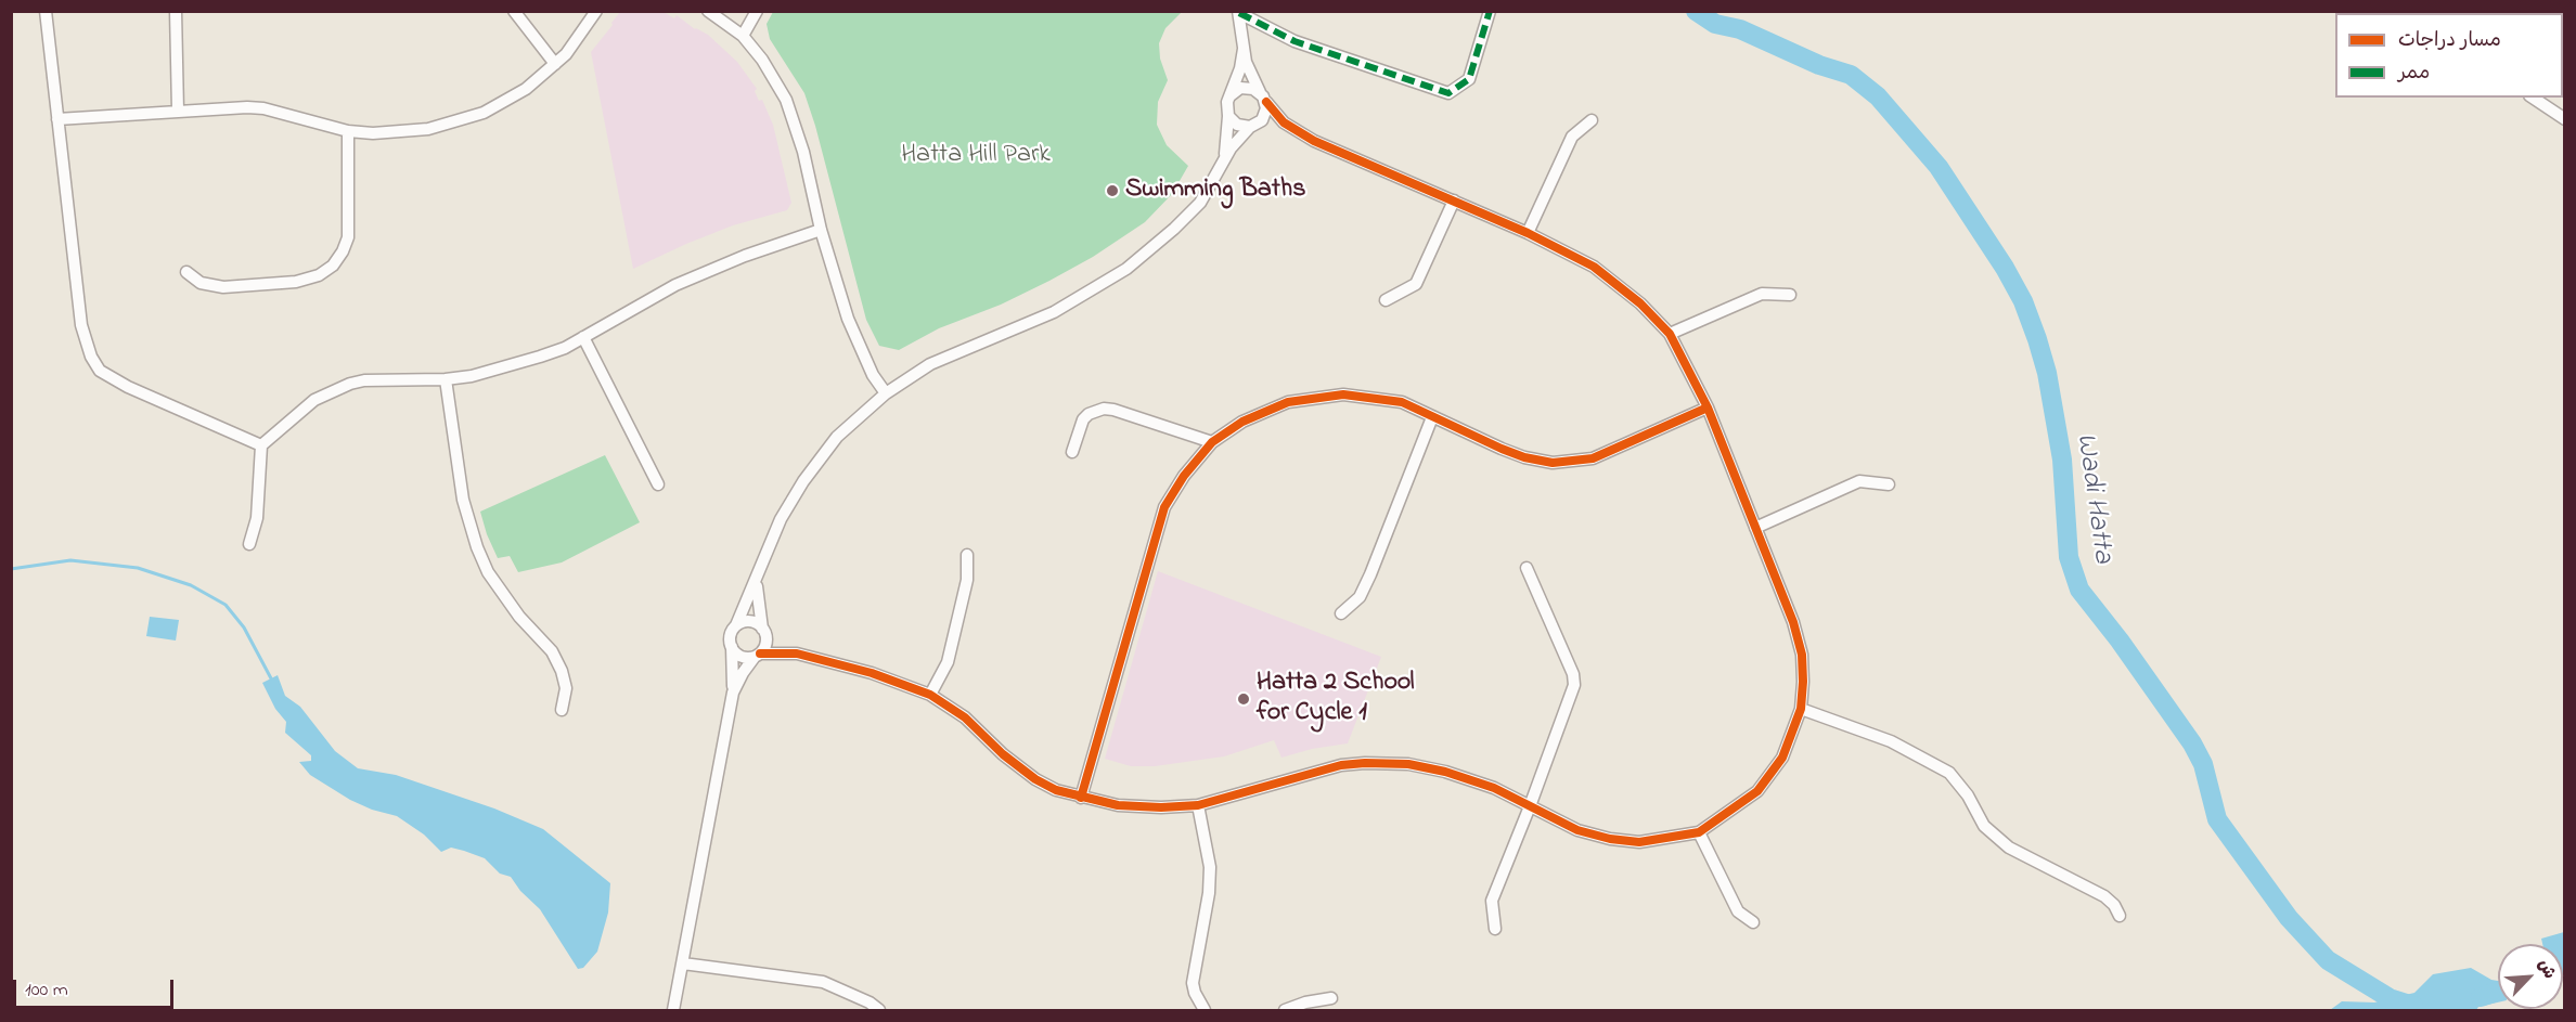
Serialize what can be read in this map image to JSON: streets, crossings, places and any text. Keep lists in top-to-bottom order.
{
  "water": ["Wadi Hatta"],
  "parks": ["Hatta Hill Park"],
  "places": ["Swimming Baths", "Hatta 2 School for Cycle 1"],
  "legend": ["مسار دراجات", "ممر"],
  "scale_bar": "100 m",
  "north": "top right"
}
